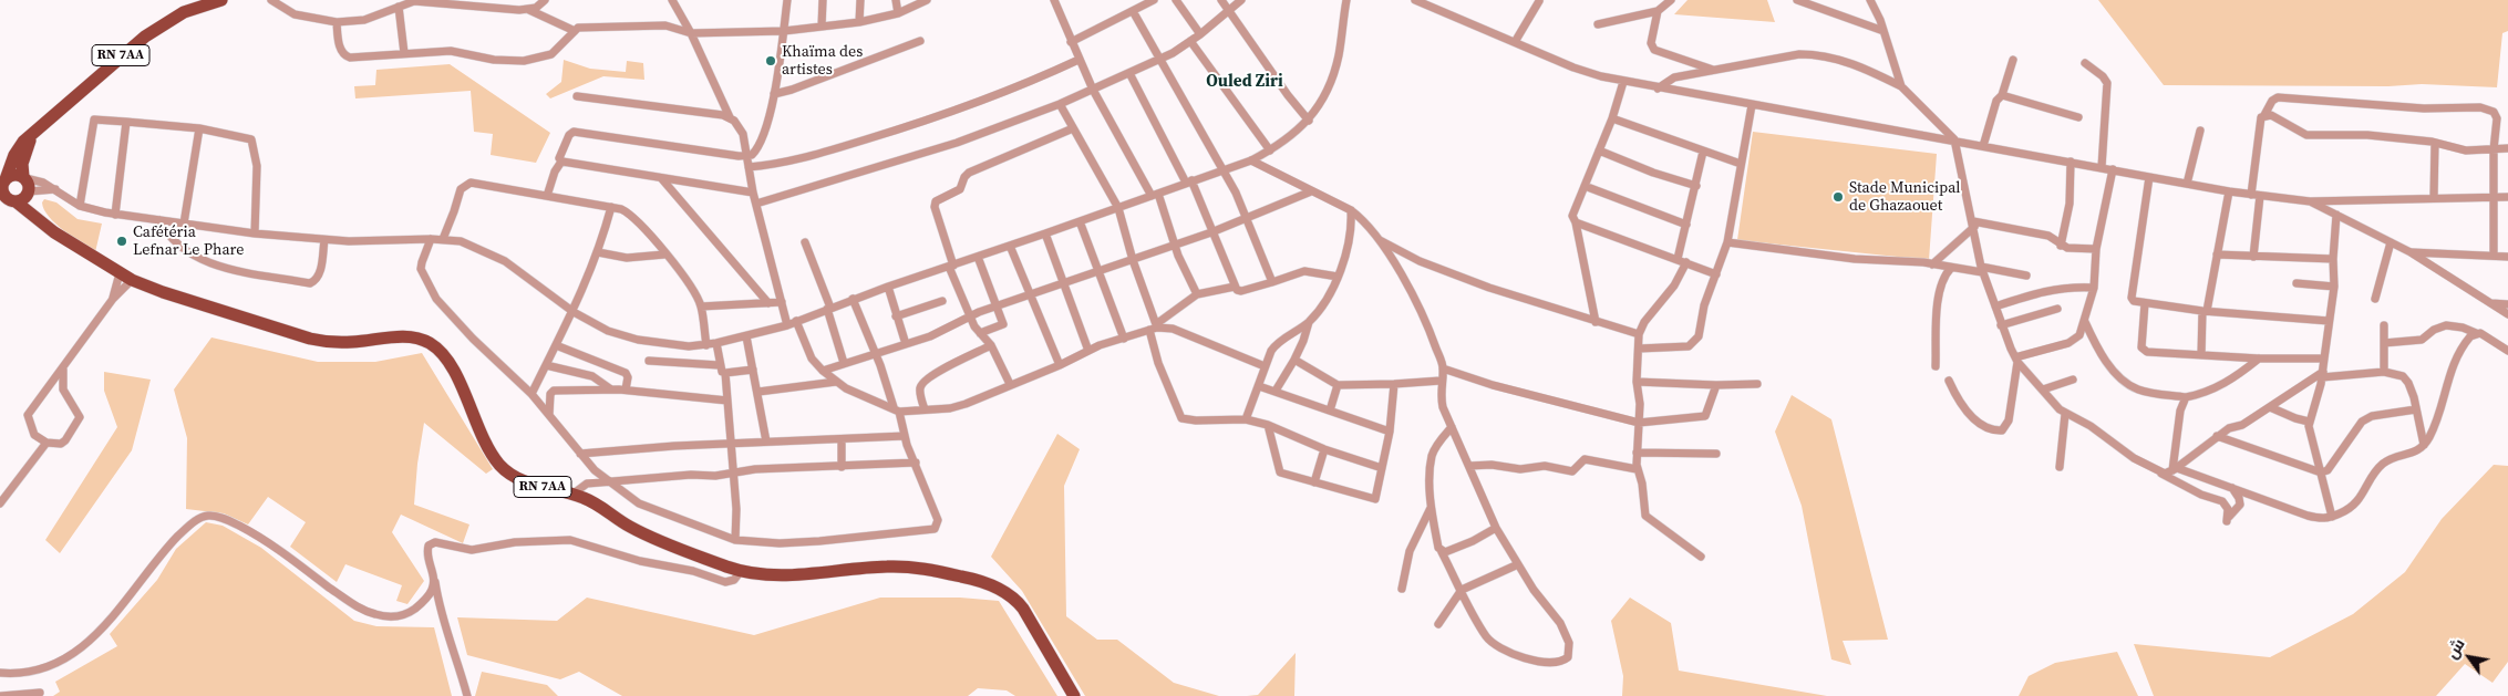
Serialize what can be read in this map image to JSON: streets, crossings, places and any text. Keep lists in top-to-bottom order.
{
  "streets": {
    "main road": ["RN 7AA"]
  },
  "districts": ["Ouled Ziri"],
  "places": ["Khaïma des artistes", "Stade Municipal de Ghazaouet", "Cafétéria Lefnar Le Phare"],
  "north": "top left"
}
